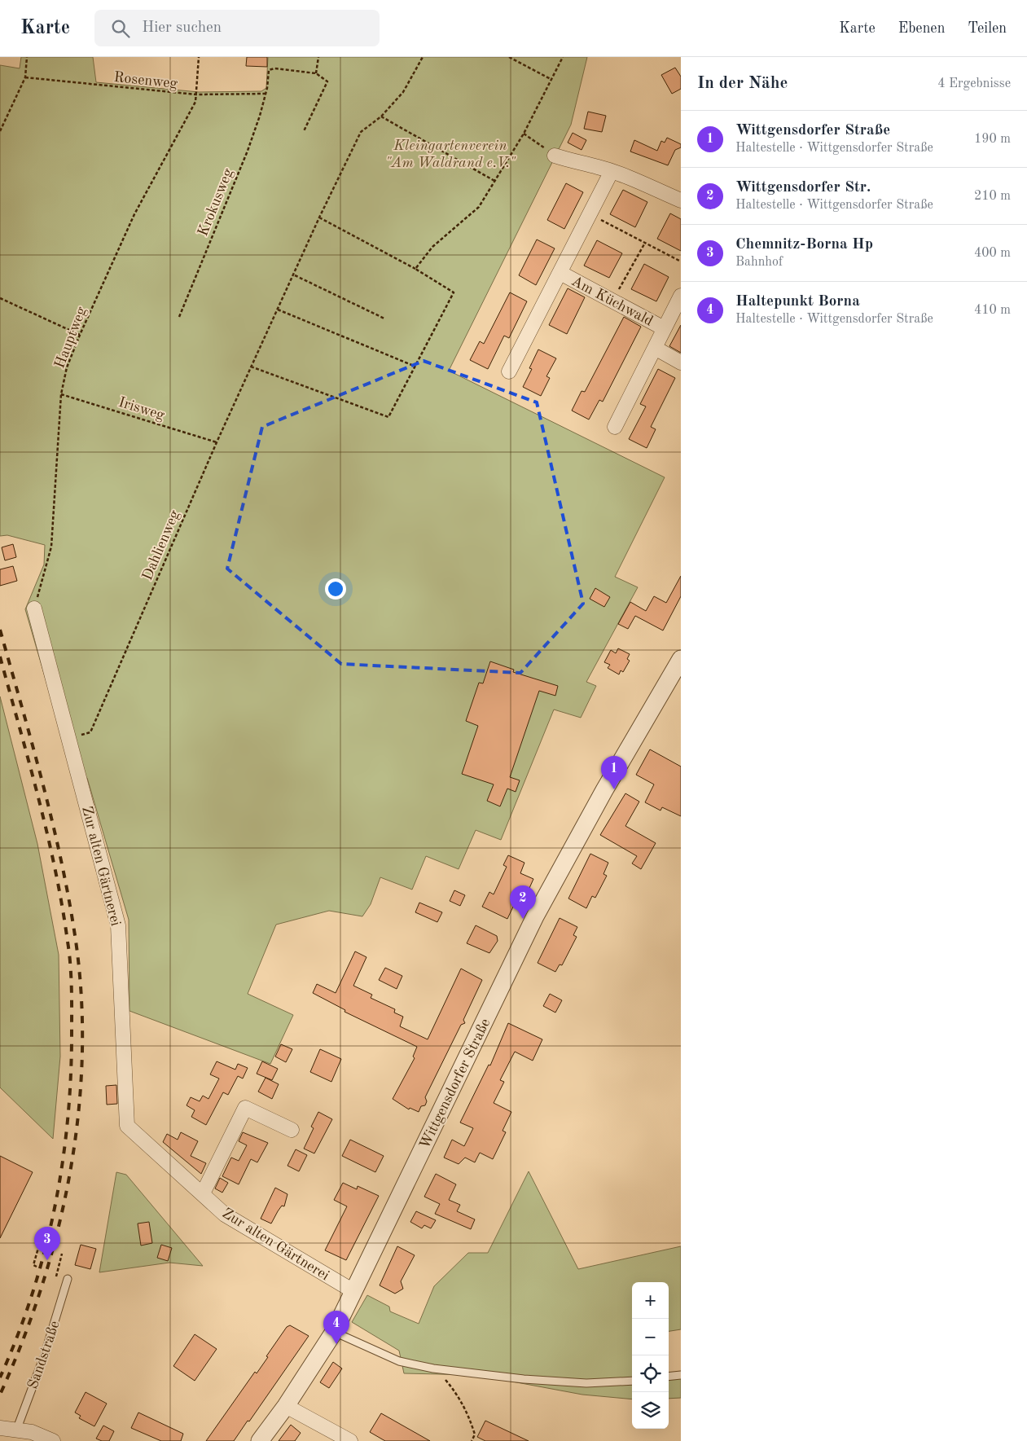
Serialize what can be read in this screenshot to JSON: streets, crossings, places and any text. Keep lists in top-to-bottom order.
{
  "streets": {
    "street": ["Am Küchwald", "Zur alten Gärtnerei", "Wittgensdorfer Straße"],
    "lane": ["Sandstraße"],
    "path": [
      "Rosenweg",
      "Krokusweg",
      "Hauptweg",
      "Irisweg",
      "Dahlienweg"
    ]
  },
  "crossings": [
    ["Rosenweg", "Krokusweg"],
    ["Rosenweg", "Hauptweg"],
    ["Hauptweg", "Irisweg"],
    ["Hauptweg", "Zur alten Gärtnerei"],
    ["Irisweg", "Dahlienweg"],
    ["Zur alten Gärtnerei", "Wittgensdorfer Straße"]
  ],
  "parks": ["Kleingartenverein \"Am Waldrand e.V.\""],
  "page": {
    "header": "Karte",
    "search": "Hier suchen",
    "nav": ["Karte", "Ebenen", "Teilen"],
    "heading": ["In der Nähe", "4 Ergebnisse"],
    "list": [
      {
        "mark": "1",
        "name": "Wittgensdorfer Straße",
        "note": "Haltestelle · Wittgensdorfer Straße",
        "value": "190 m"
      },
      {
        "mark": "2",
        "name": "Wittgensdorfer Str.",
        "note": "Haltestelle · Wittgensdorfer Straße",
        "value": "210 m"
      },
      {
        "mark": "3",
        "name": "Chemnitz-Borna Hp",
        "note": "Bahnhof",
        "value": "400 m"
      },
      {
        "mark": "4",
        "name": "Haltepunkt Borna",
        "note": "Haltestelle · Wittgensdorfer Straße",
        "value": "410 m"
      }
    ],
    "pins": [
      "1",
      "2",
      "3",
      "4"
    ],
    "map_buttons": ["+", "−"]
  }
}
